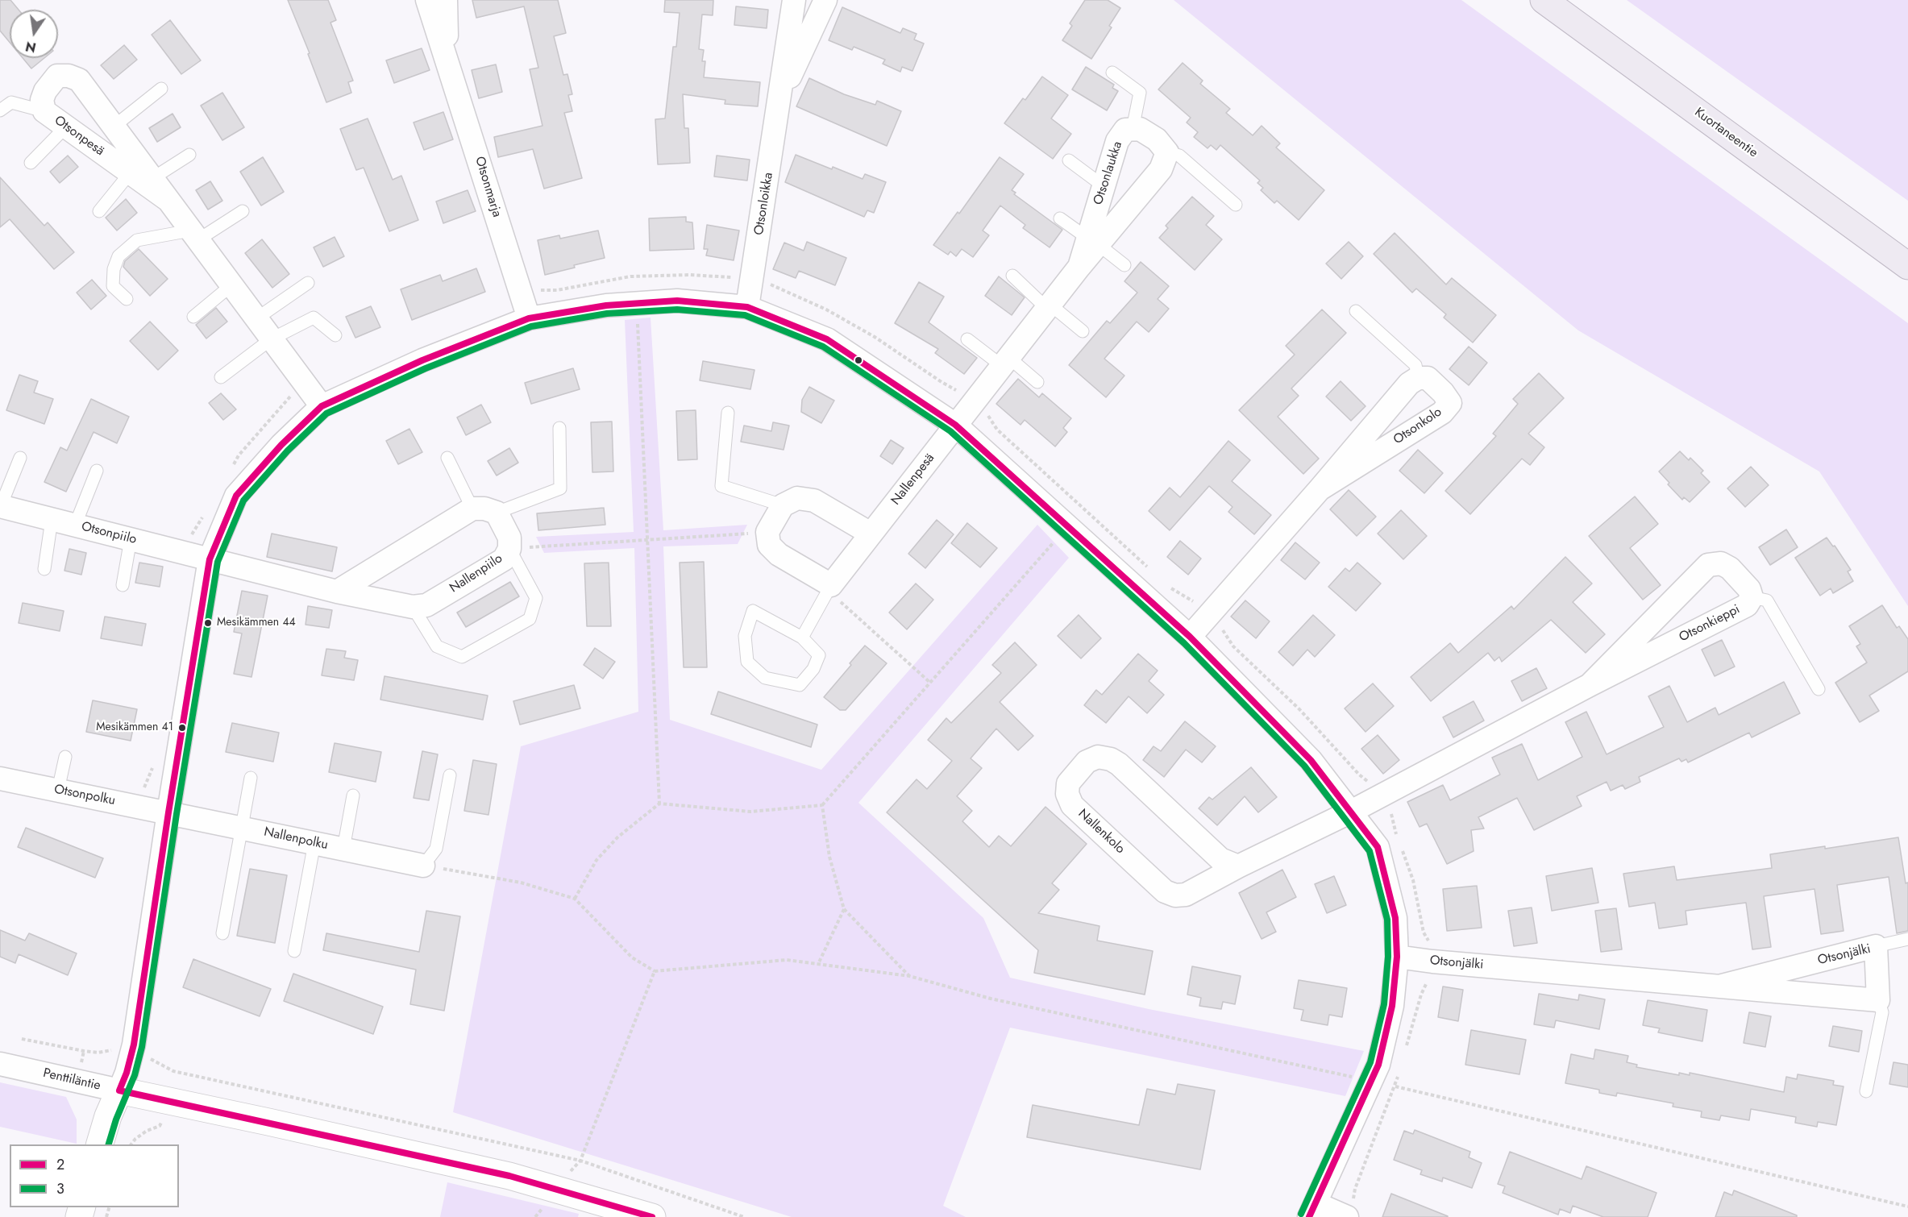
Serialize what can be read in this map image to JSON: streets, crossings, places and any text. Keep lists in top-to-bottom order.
{
  "streets": {
    "highway": ["Kuortaneentie"],
    "street": [
      "Otsonpesä",
      "Otsonlaukka",
      "Otsonmarja",
      "Otsonloikka",
      "Otsonkolo",
      "Nallenpesä",
      "Otsonpiilo",
      "Nallenpiilo",
      "Otsonkieppi",
      "Otsonpolku",
      "Nallenkolo",
      "Nallenpolku",
      "Otsonjälki",
      "Penttiläntie"
    ]
  },
  "crossings": [
    ["Otsonlaukka", "Nallenpesä"],
    ["Otsonpiilo", "Nallenpiilo"],
    ["Otsonkieppi", "Nallenkolo"],
    ["Otsonpolku", "Nallenpolku"]
  ],
  "places": ["Mesikämmen 44", "Mesikämmen 41"],
  "lines": ["transit line 2", "transit line 3"],
  "legend": ["2", "3"],
  "north": "bottom"
}
